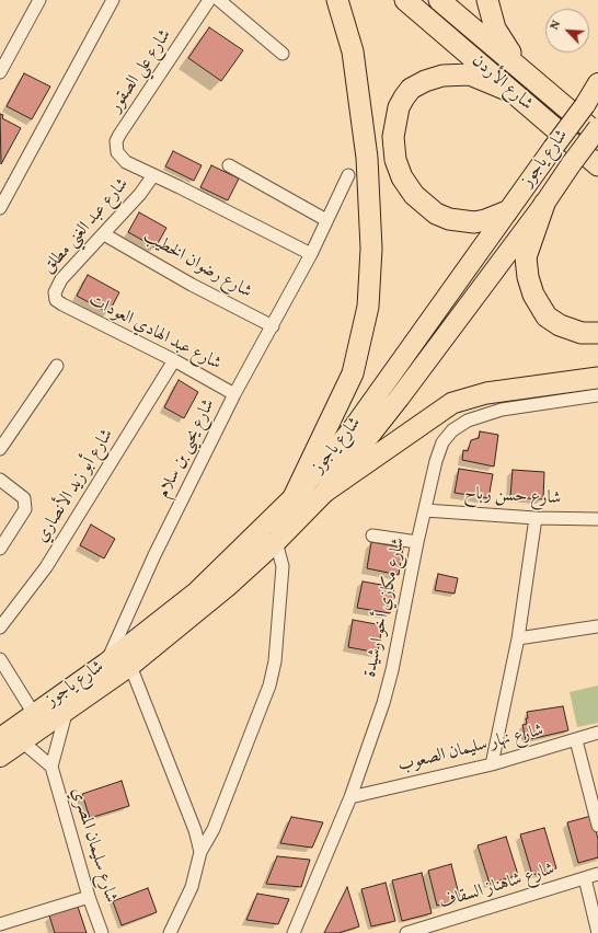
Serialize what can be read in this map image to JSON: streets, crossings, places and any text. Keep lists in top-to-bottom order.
{
  "streets": {
    "highway": ["شارع الأردن"],
    "main road": ["شارع ياجوز"],
    "street": [
      "شارع علي الصقور",
      "شارع عبد الغني مطلق",
      "شارع رضوان الخطيب",
      "شارع عبد الهادي العودات",
      "شارع يحيى بن سلام",
      "شارع أبو زيد الأنصاري",
      "شارع حسن رباح",
      "شارع مكازي أخو ارشيدة",
      "شارع نهار سليمان الصعوب",
      "شارع سليمان المصري",
      "شارع شاهناز السقاف"
    ]
  },
  "crossings": [
    ["شارع علي الصقور", "شارع عبد الغني مطلق"],
    ["شارع ياجوز", "شارع يحيى بن سلام"],
    ["شارع عبد الغني مطلق", "شارع رضوان الخطيب"],
    ["شارع عبد الغني مطلق", "شارع عبد الهادي العودات"],
    ["شارع رضوان الخطيب", "شارع يحيى بن سلام"],
    ["شارع عبد الهادي العودات", "شارع يحيى بن سلام"],
    ["شارع عبد الهادي العودات", "شارع أبو زيد الأنصاري"],
    ["شارع حسن رباح", "شارع مكازي أخو ارشيدة"],
    ["شارع مكازي أخو ارشيدة", "شارع نهار سليمان الصعوب"]
  ],
  "north": "top left"
}
